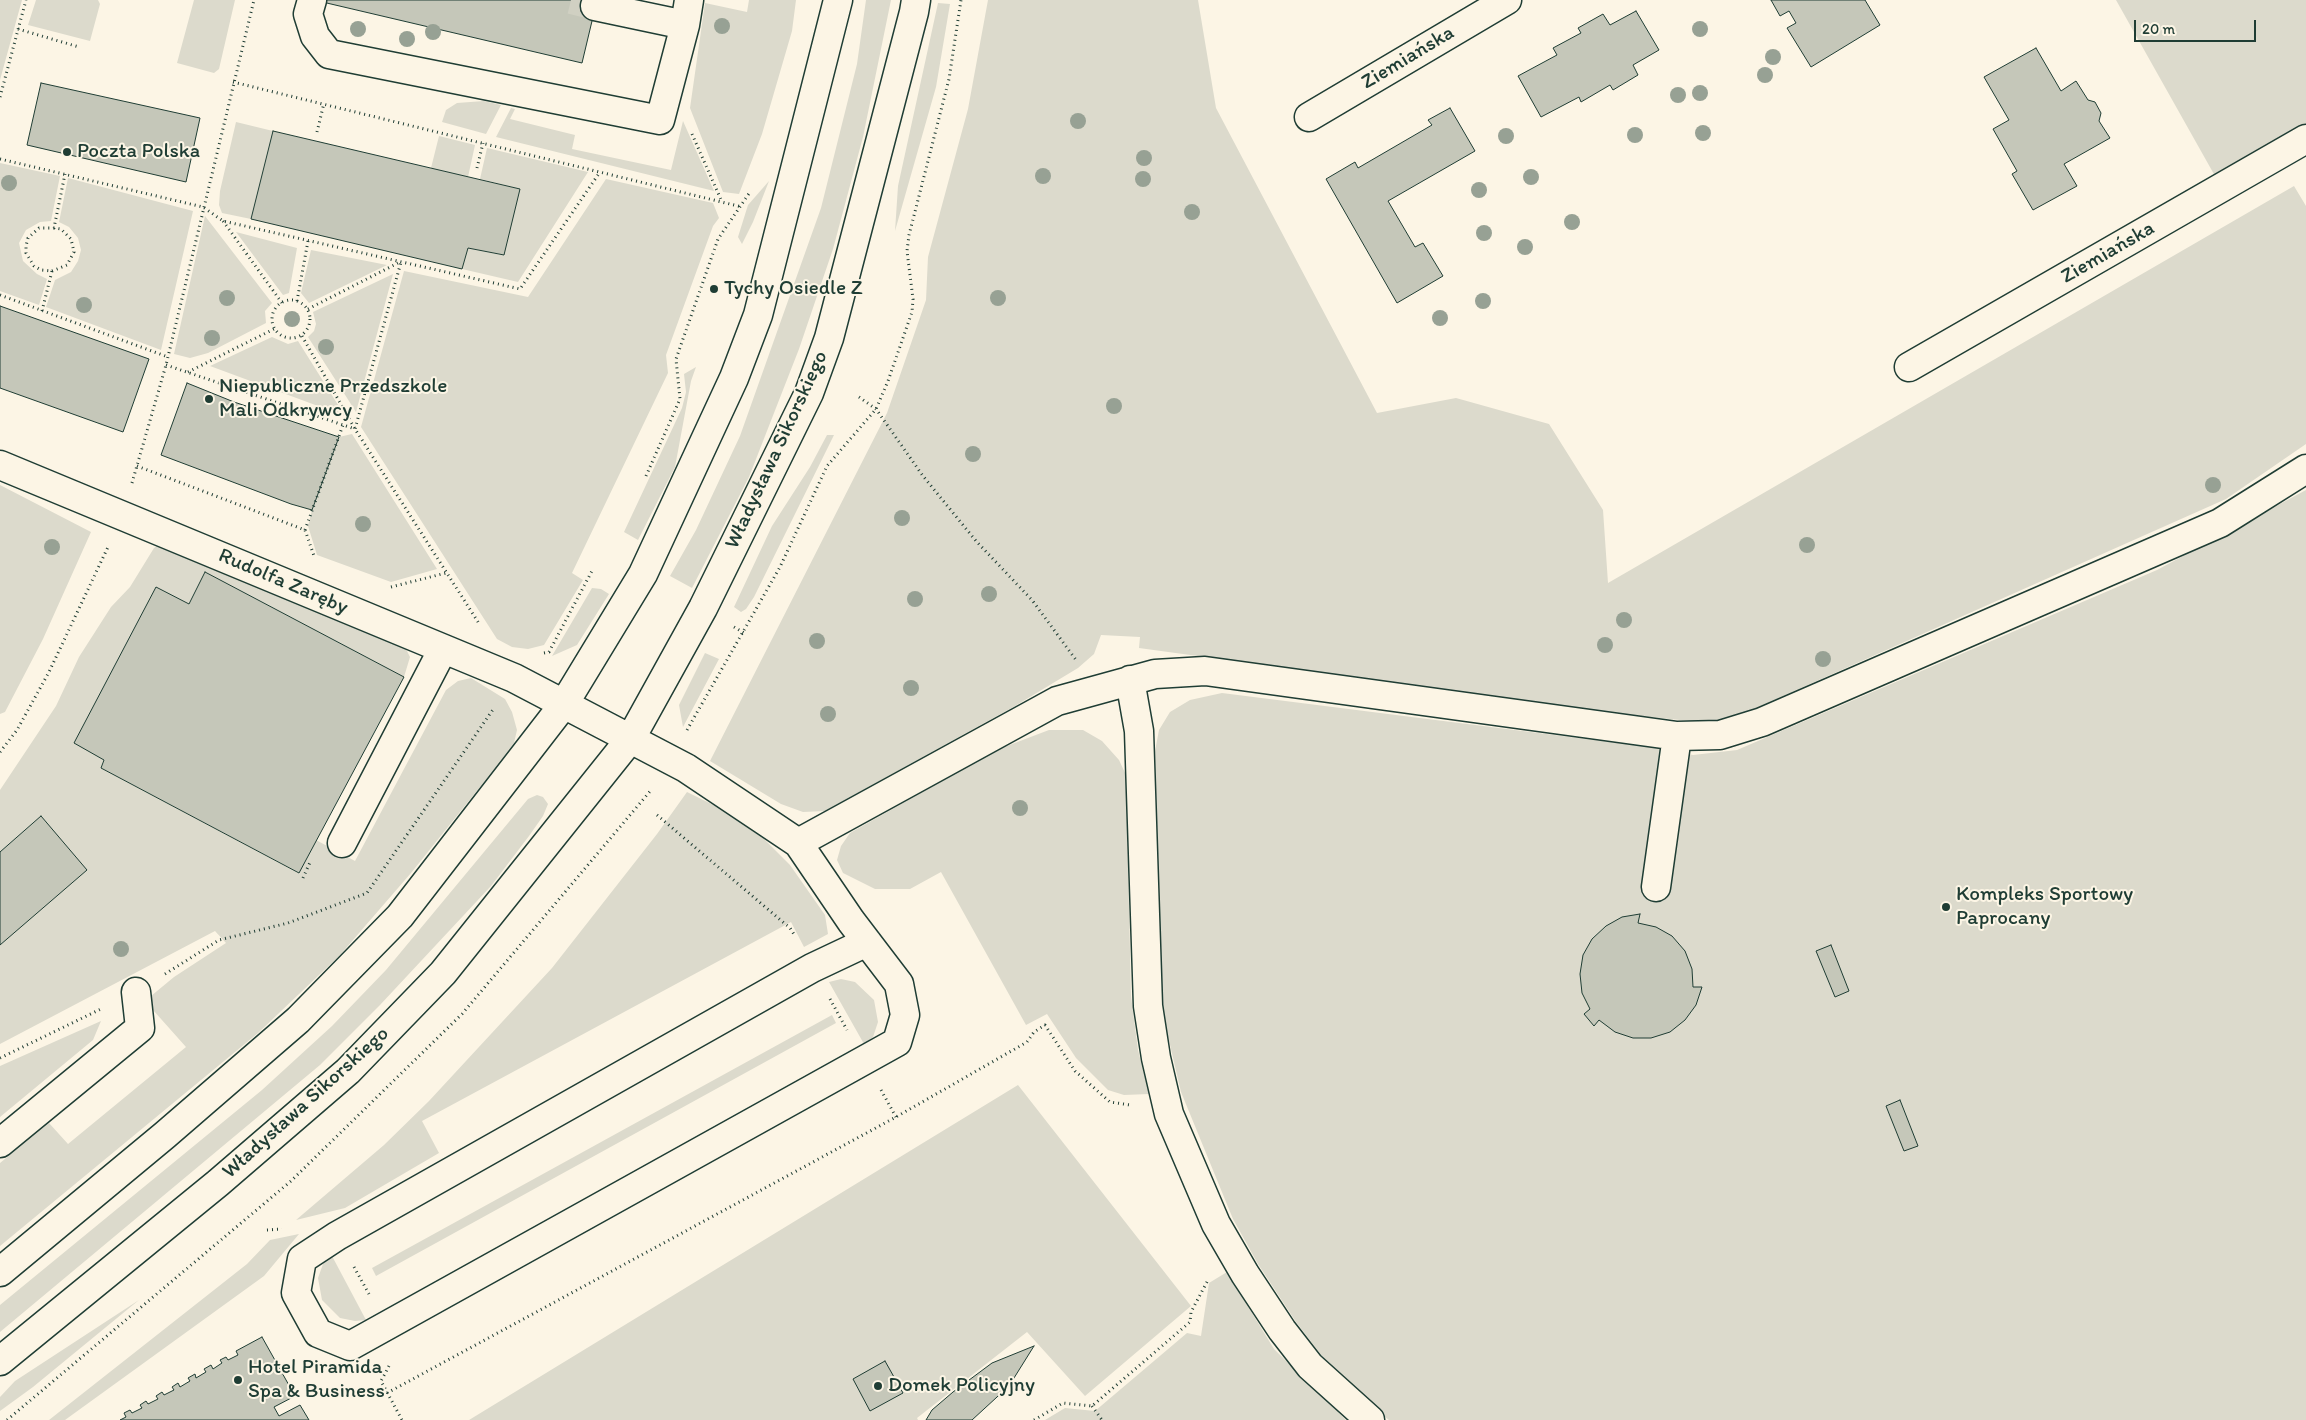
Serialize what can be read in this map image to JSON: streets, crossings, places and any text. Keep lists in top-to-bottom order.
{
  "streets": {
    "street": ["Ziemiańska", "Władysława Sikorskiego", "Rudolfa Zaręby"]
  },
  "places": [
    "Poczta Polska",
    "Tychy Osiedle Z",
    "Niepubliczne Przedszkole Mali Odkrywcy",
    "Kompleks Sportowy Paprocany",
    "Hotel Piramida Spa & Business",
    "Domek Policyjny"
  ],
  "scale_bar": "20 m"
}
